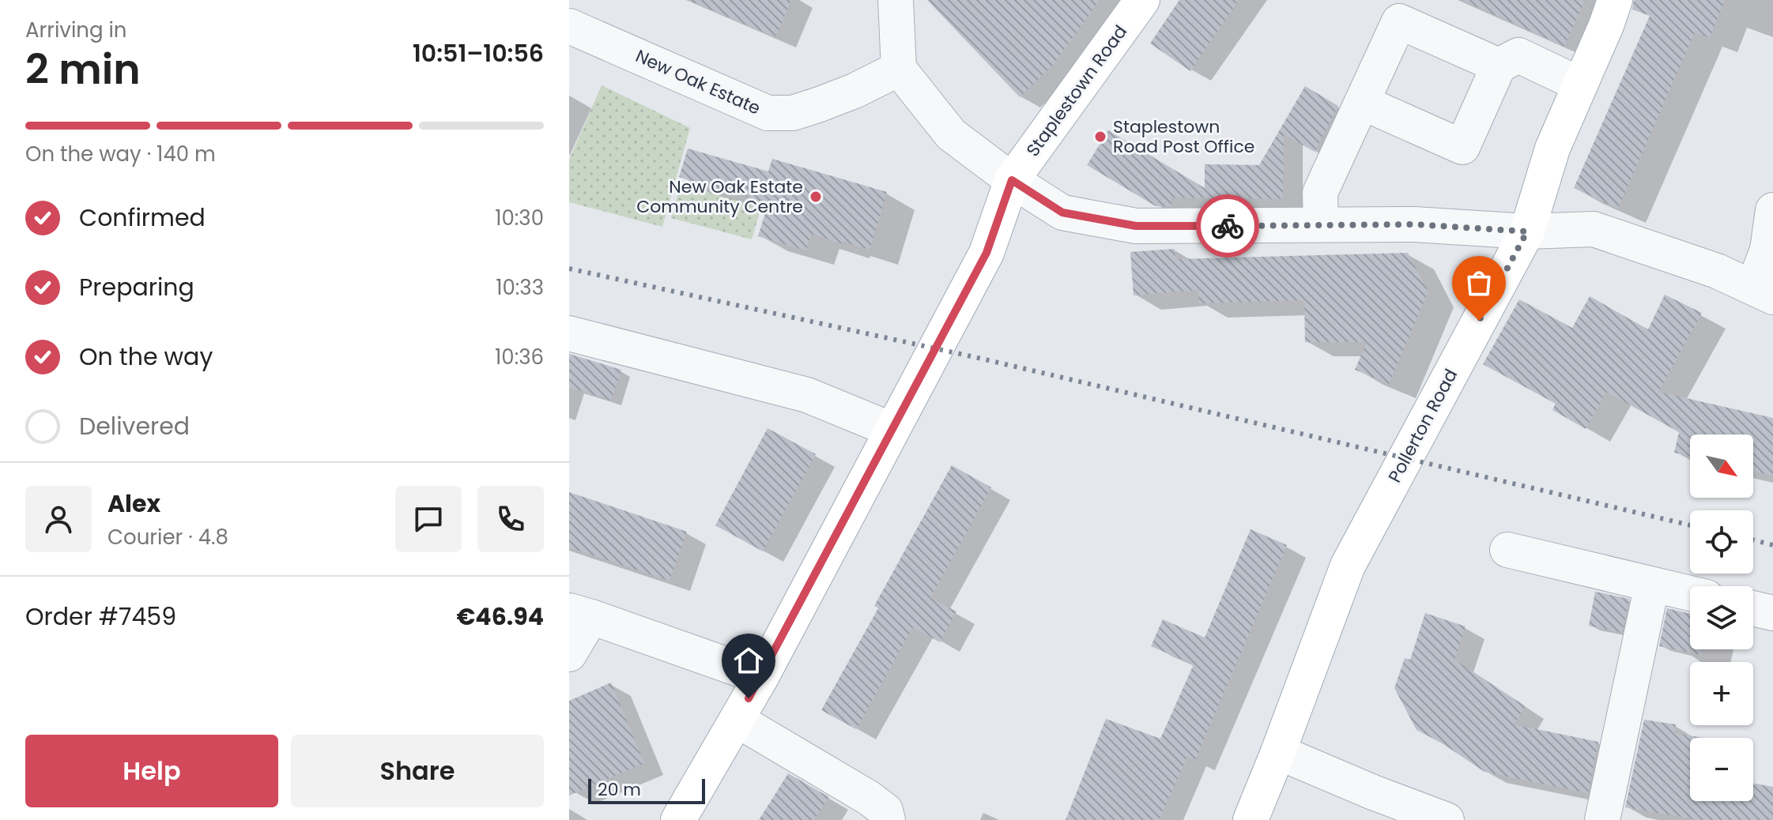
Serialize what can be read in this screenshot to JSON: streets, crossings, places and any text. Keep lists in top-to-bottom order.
{
  "streets": {
    "main road": ["Staplestown Road", "Pollerton Road"],
    "street": ["New Oak Estate"]
  },
  "places": ["Staplestown Road Post Office", "New Oak Estate Community Centre"],
  "scale_bar": "20 m",
  "north": "bottom right",
  "page": {
    "heading": ["2 min", "Arriving in", "10:51–10:56"],
    "panel": [
      "Alex",
      "Courier · 4.8",
      "Order #7459",
      "€46.94"
    ],
    "bar": "On the way · 140 m",
    "list": [
      ["Confirmed", "10:30"],
      ["Preparing", "10:33"],
      ["On the way", "10:36"],
      "Delivered"
    ],
    "map_buttons": ["+", "−"],
    "buttons": ["Help", "Share"],
    "scale": "20 m"
  }
}
